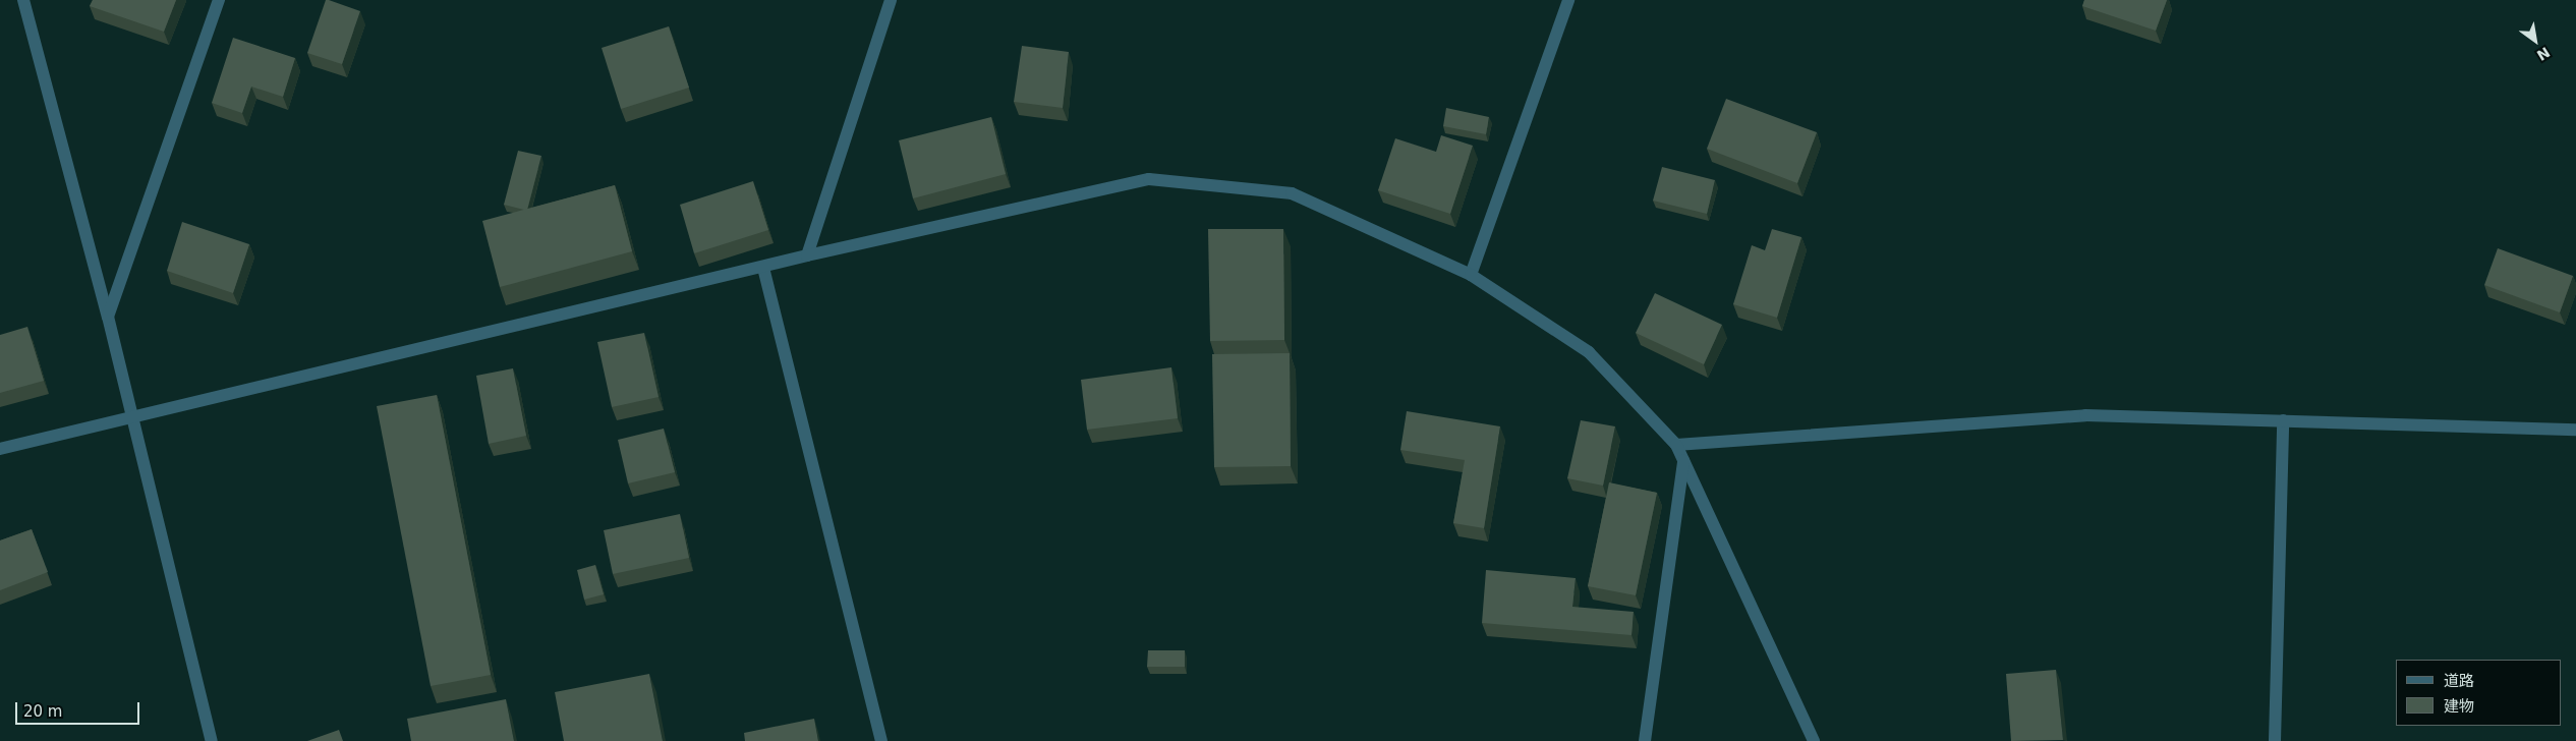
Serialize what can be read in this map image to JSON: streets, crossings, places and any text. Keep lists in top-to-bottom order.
{
  "legend": ["道路", "建物"],
  "scale_bar": "20 m",
  "north": "bottom right"
}
